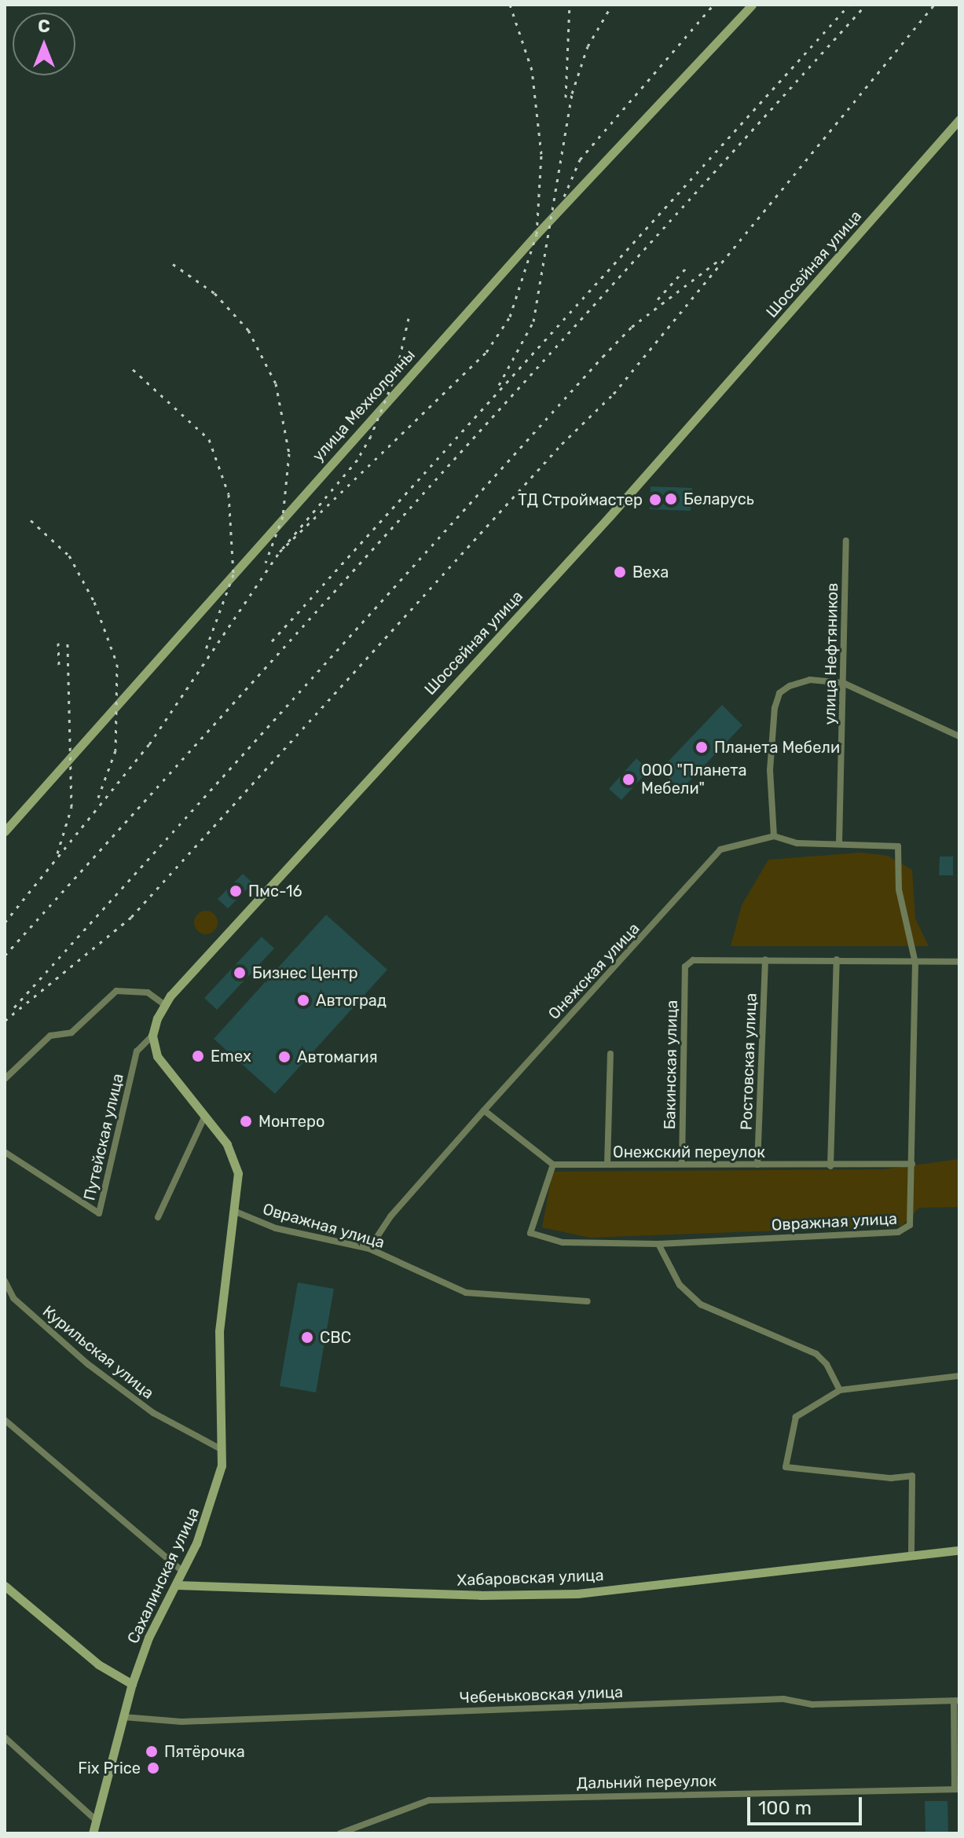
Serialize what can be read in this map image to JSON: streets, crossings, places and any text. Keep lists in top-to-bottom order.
{
  "streets": {
    "street": [
      "Шоссейная улица",
      "улица Мехколонны",
      "улица Нефтяников",
      "Онежская улица",
      "Ростовская улица",
      "Бакинская улица",
      "Путейская улица",
      "Онежский переулок",
      "Овражная улица",
      "Курильская улица",
      "Сахалинская улица",
      "Хабаровская улица",
      "Чебеньковская улица",
      "Дальний переулок"
    ]
  },
  "crossings": [
    ["Шоссейная улица", "Путейская улица"],
    ["улица Нефтяников", "Онежская улица"],
    ["Онежская улица", "Овражная улица"],
    ["Ростовская улица", "Бакинская улица"],
    ["Ростовская улица", "Онежский переулок"],
    ["Бакинская улица", "Онежский переулок"],
    ["Онежский переулок", "Овражная улица"],
    ["Овражная улица", "Сахалинская улица"],
    ["Курильская улица", "Сахалинская улица"],
    ["Сахалинская улица", "Хабаровская улица"],
    ["Сахалинская улица", "Чебеньковская улица"]
  ],
  "places": [
    "Беларусь",
    "ТД Строймастер",
    "Веха",
    "Планета Мебели",
    "ООО \"Планета Мебели\"",
    "Пмс-16",
    "Бизнес Центр",
    "Автоград",
    "Emex",
    "Автомагия",
    "Монтеро",
    "СВС",
    "Пятёрочка",
    "Fix Price"
  ],
  "scale_bar": "100 m",
  "north": "top"
}
